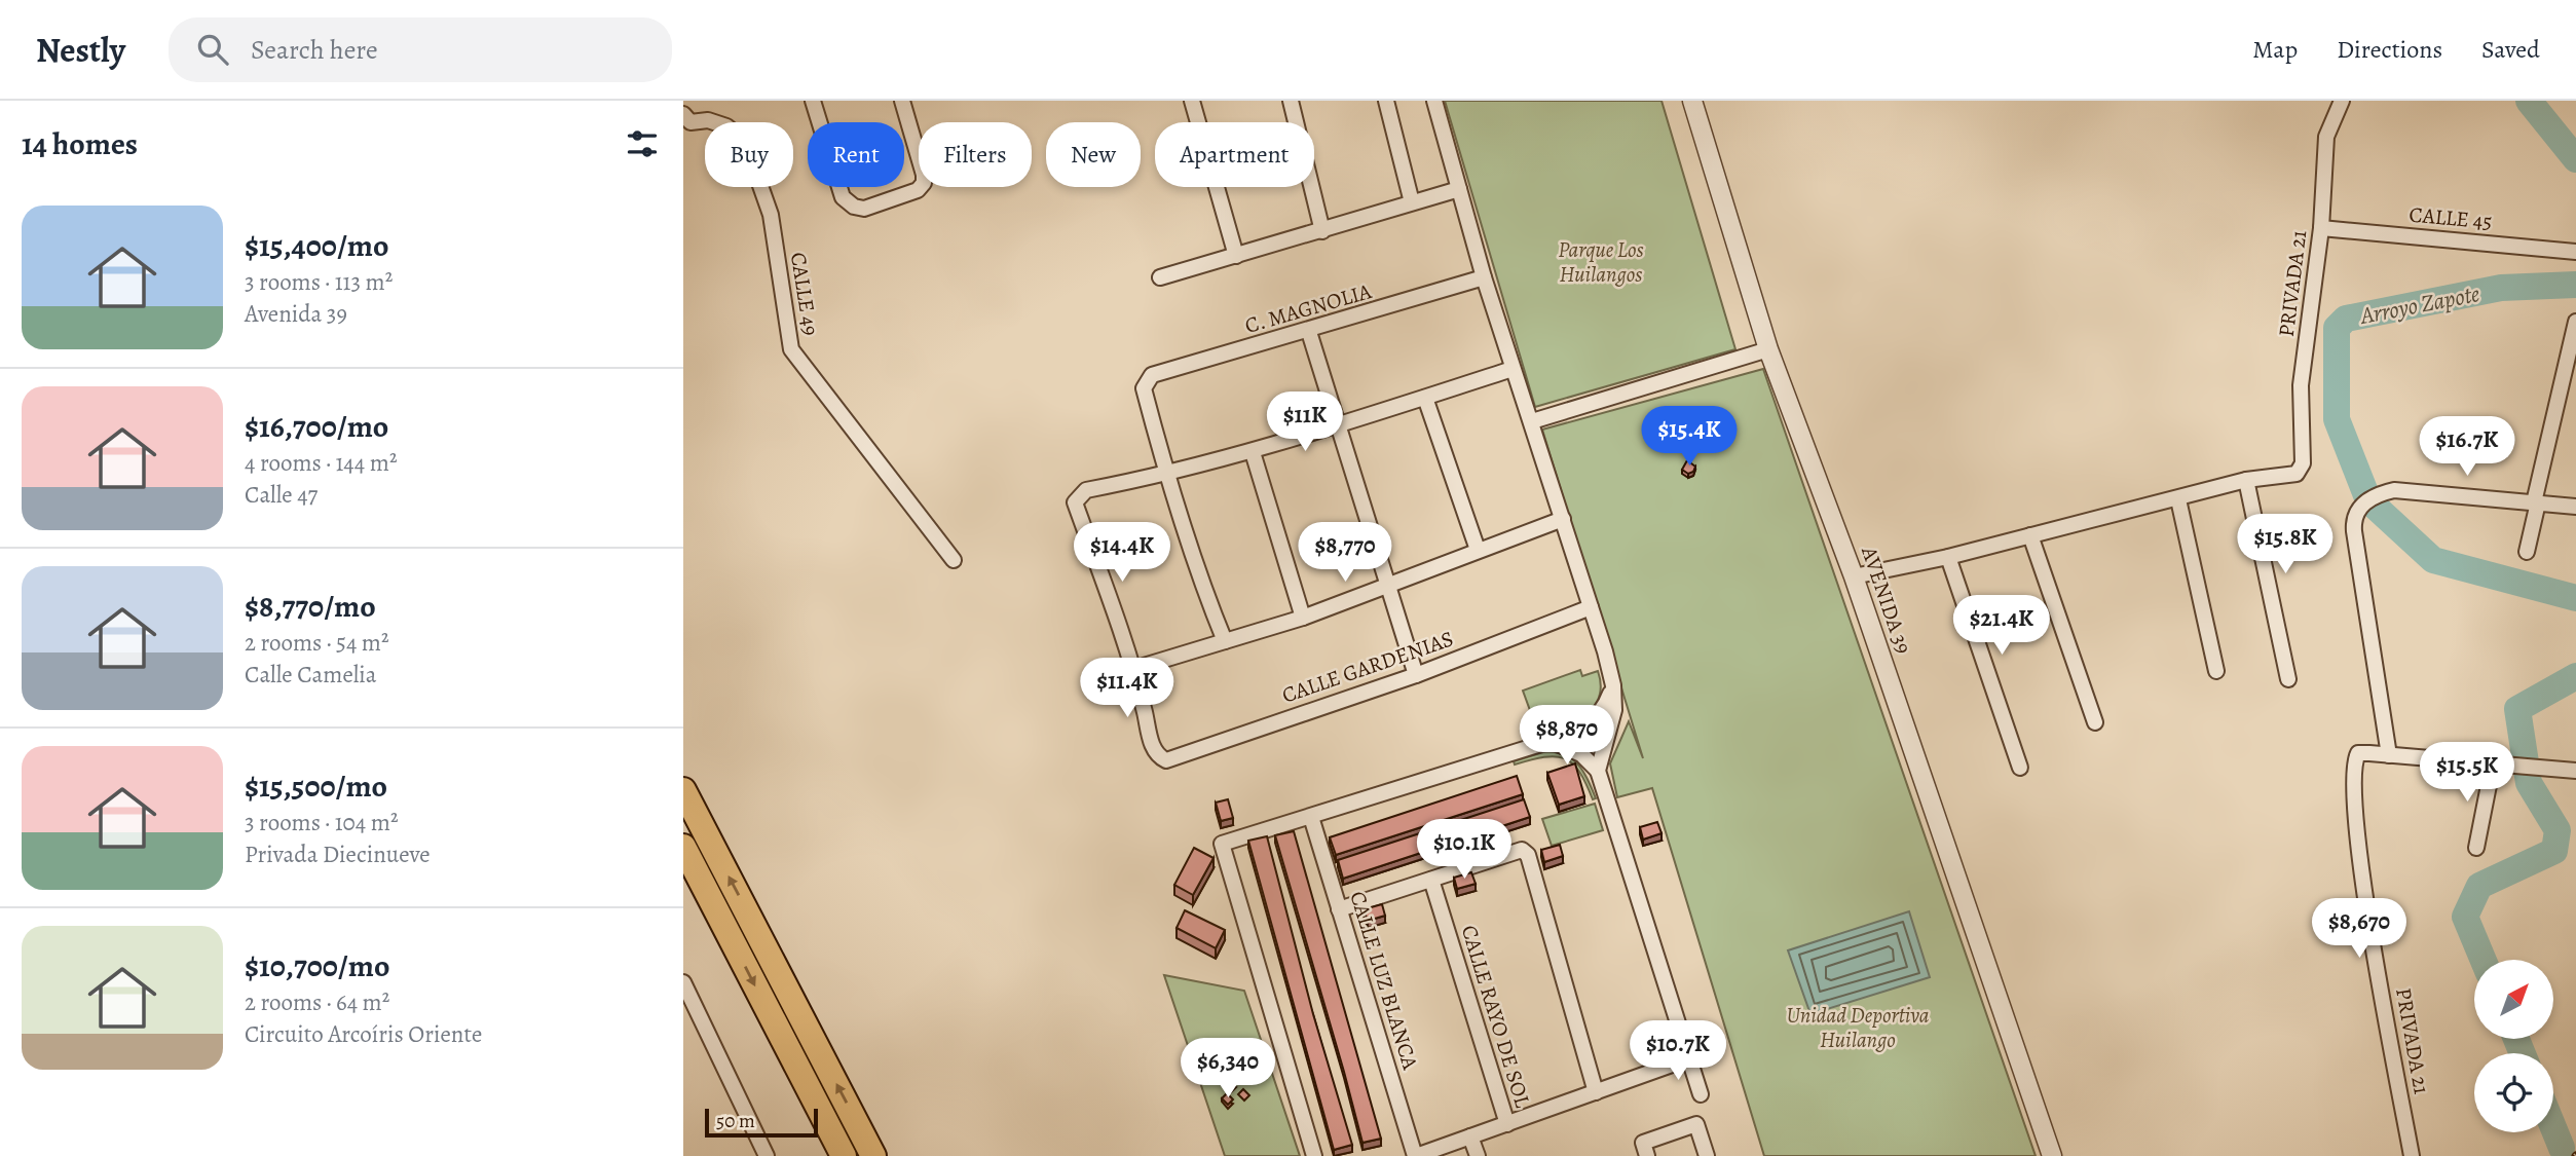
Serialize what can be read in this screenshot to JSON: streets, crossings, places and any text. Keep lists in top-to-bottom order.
{
  "streets": {
    "street": [
      "CALLE 45",
      "PRIVADA 21",
      "CALLE 49",
      "C. MAGNOLIA",
      "AVENIDA 39",
      "CALLE GARDENIAS",
      "CALLE LUZ BLANCA",
      "CALLE RAYO DE SOL"
    ]
  },
  "crossings": [
    ["CALLE 45", "PRIVADA 21"]
  ],
  "water": ["Arroyo Zapote"],
  "parks": ["Parque Los Huilangos", "Unidad Deportiva Huilango"],
  "scale_bar": "50 m",
  "north": "top right",
  "page": {
    "header": "Nestly",
    "search": "Search here",
    "nav": ["Map", "Directions", "Saved"],
    "heading": "14 homes",
    "chip": [
      "Buy",
      "Rent",
      "Filters",
      "New",
      "Apartment"
    ],
    "list": [
      {
        "name": "$15,400/mo",
        "note": "3 rooms · 113 m² · Avenida 39"
      },
      {
        "name": "$16,700/mo",
        "note": "4 rooms · 144 m² · Calle 47"
      },
      {
        "name": "$8,770/mo",
        "note": "2 rooms · 54 m² · Calle Camelia"
      },
      {
        "name": "$15,500/mo",
        "note": "3 rooms · 104 m² · Privada Diecinueve"
      },
      {
        "name": "$10,700/mo",
        "note": "2 rooms · 64 m² · Circuito Arcoíris Oriente"
      }
    ],
    "price": [
      "$11K",
      "$15.4K",
      "$16.7K",
      "$15.8K",
      "$14.4K",
      "$8,770",
      "$21.4K",
      "$11.4K",
      "$8,870",
      "$15.5K",
      "$10.1K",
      "$8,670",
      "$10.7K",
      "$6,340"
    ],
    "scale": "50 m"
  }
}
